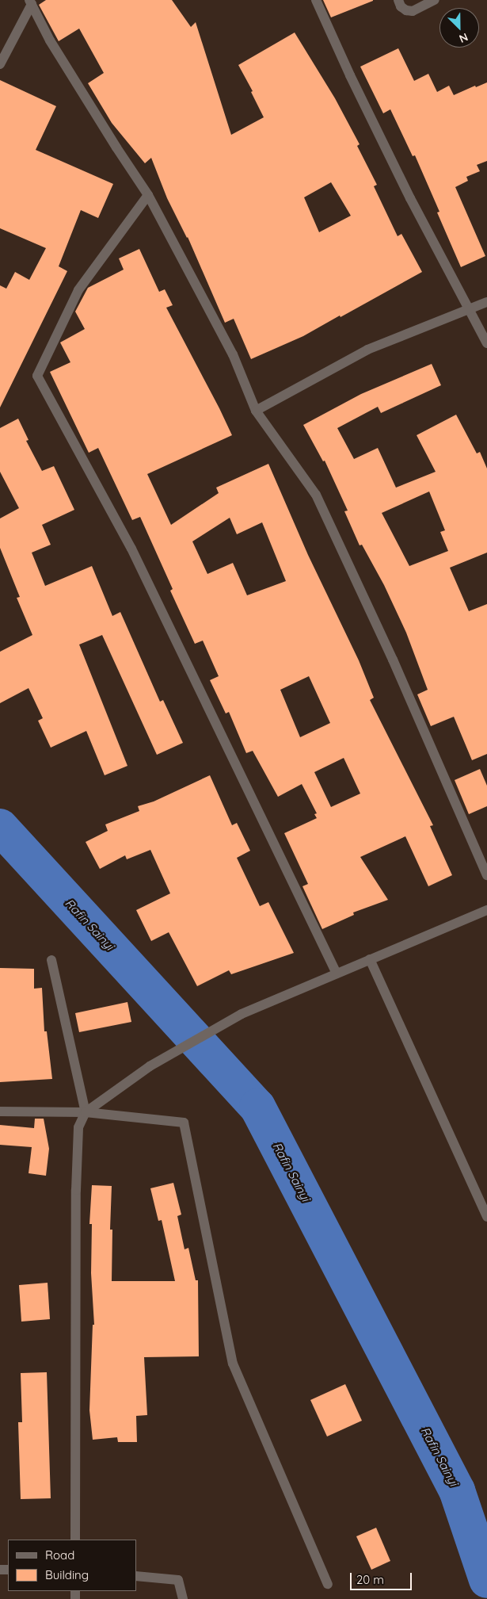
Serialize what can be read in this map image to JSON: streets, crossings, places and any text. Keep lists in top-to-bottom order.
{
  "water": ["Rafin Sainyi"],
  "legend": ["Road", "Building"],
  "scale_bar": "20 m",
  "north": "bottom right"
}
